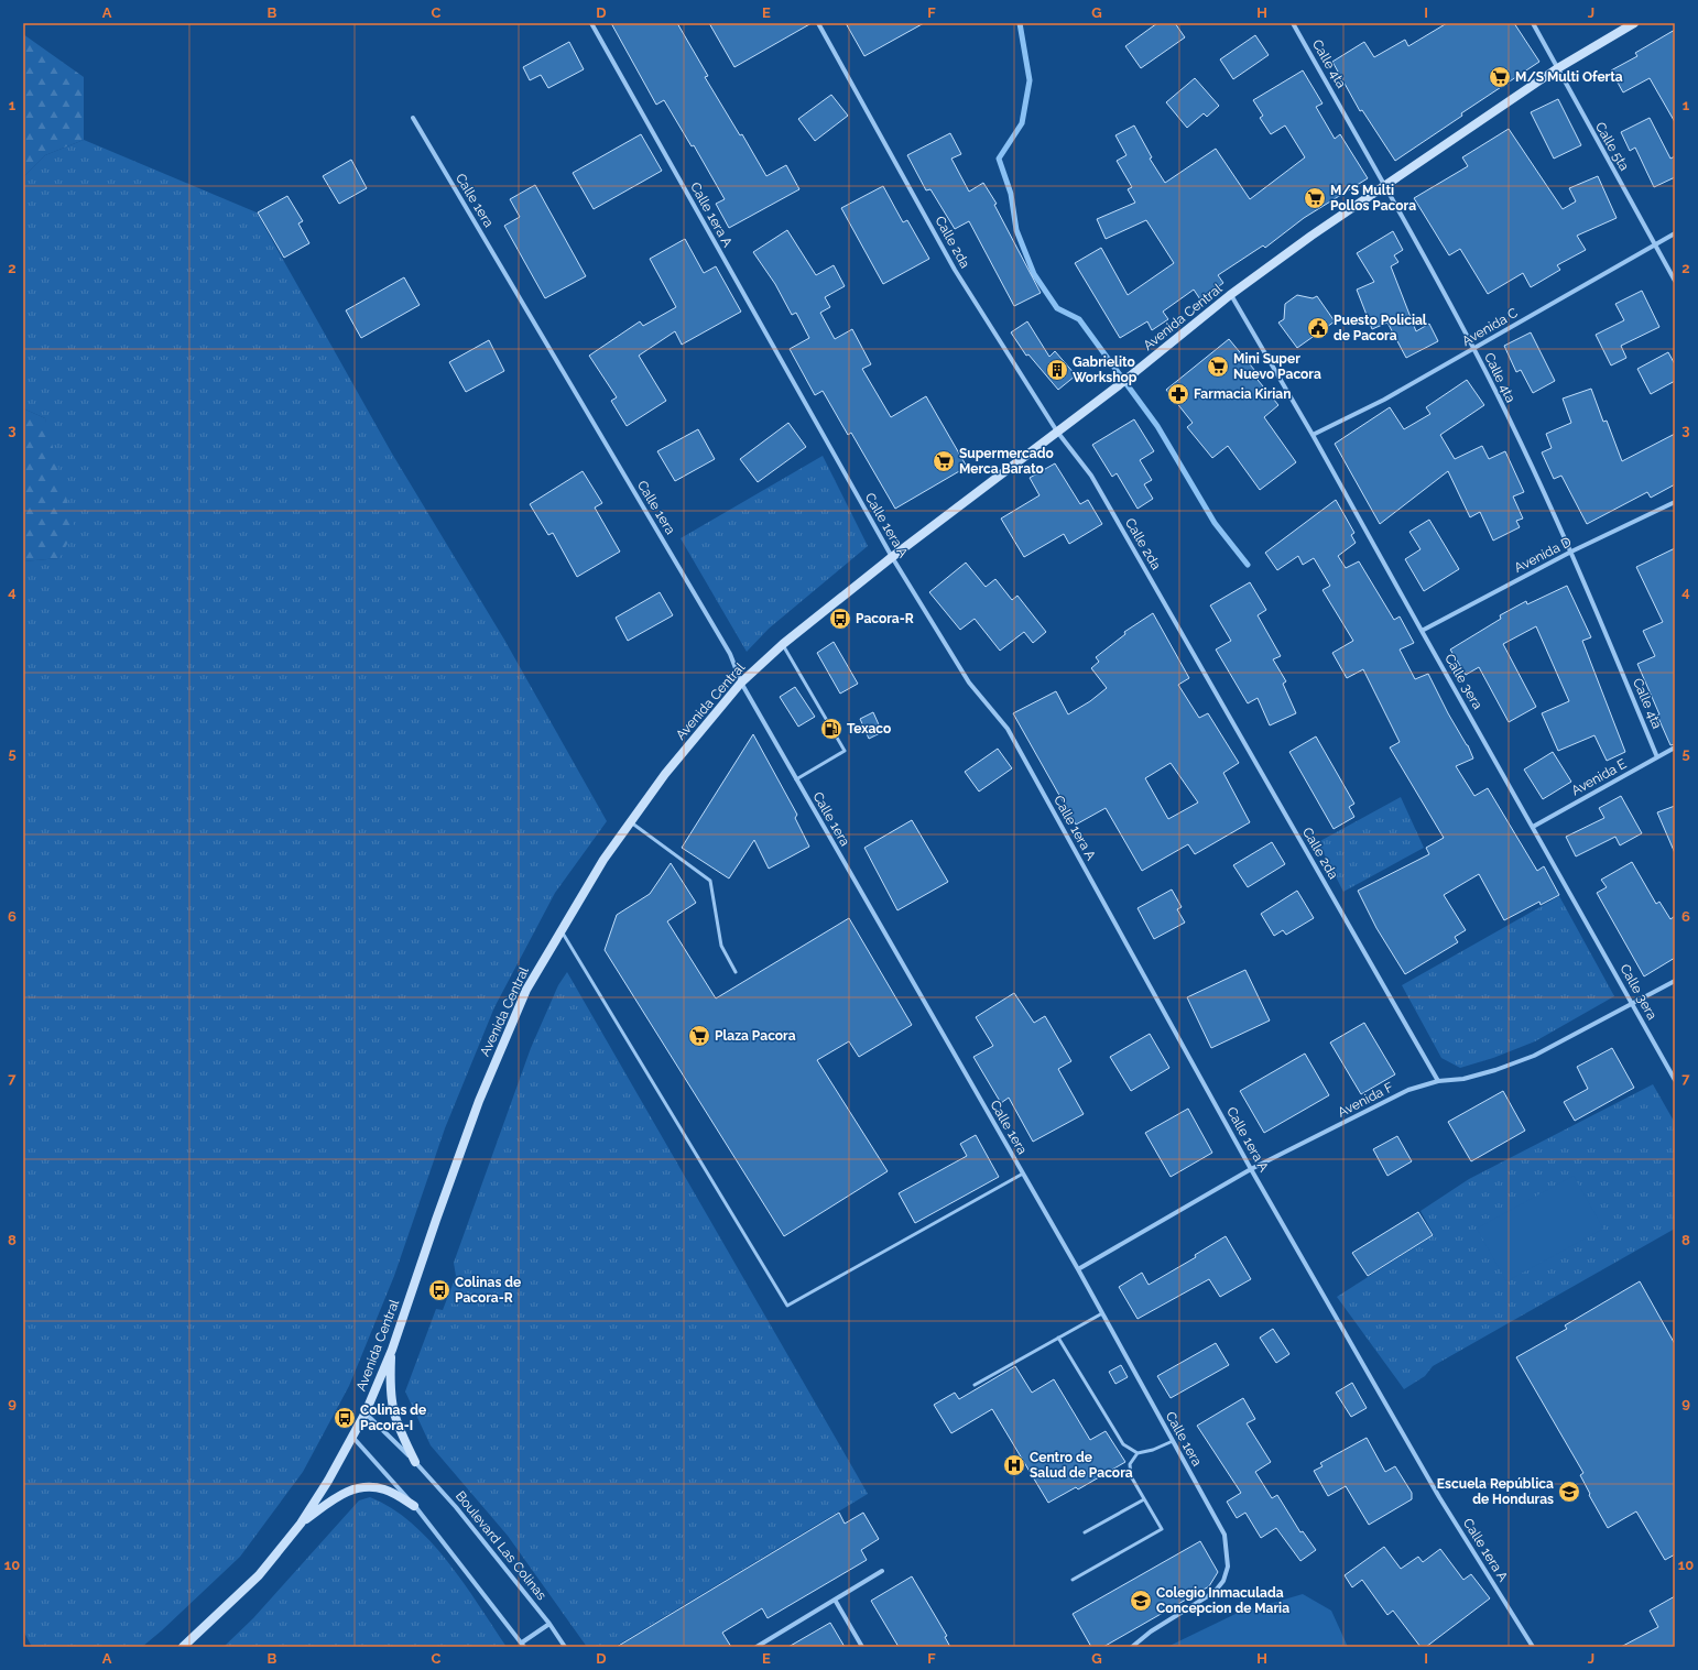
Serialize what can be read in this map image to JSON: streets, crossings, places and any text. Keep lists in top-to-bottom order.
{
  "streets": {
    "street": [
      "Calle 4ta",
      "Calle 5ta",
      "Calle 1era",
      "Calle 1era A",
      "Calle 2da",
      "Avenida Central",
      "Avenida C",
      "Avenida D",
      "Calle 3era",
      "Avenida E",
      "Avenida F",
      "Boulevard Las Colinas"
    ]
  },
  "crossings": [
    ["Calle 4ta", "Avenida Central"],
    ["Calle 4ta", "Avenida C"],
    ["Calle 4ta", "Avenida D"],
    ["Calle 4ta", "Avenida E"],
    ["Calle 5ta", "Avenida Central"],
    ["Calle 5ta", "Avenida C"],
    ["Calle 1era", "Avenida Central"],
    ["Calle 1era", "Avenida F"],
    ["Calle 1era A", "Avenida Central"],
    ["Calle 1era A", "Avenida F"],
    ["Calle 2da", "Avenida Central"],
    ["Calle 2da", "Avenida F"],
    ["Avenida Central", "Calle 3era"],
    ["Avenida Central", "Boulevard Las Colinas"],
    ["Avenida C", "Calle 3era"],
    ["Avenida D", "Calle 3era"],
    ["Calle 3era", "Avenida E"],
    ["Calle 3era", "Avenida F"]
  ],
  "places": {
    "supermarket": [
      "M/S Multi Oferta",
      "M/S Multi Pollos Pacora",
      "Mini Super Nuevo Pacora",
      "Supermercado Merca Barato",
      "Plaza Pacora"
    ],
    "public building": ["Puesto Policial de Pacora"],
    "building": ["Gabrielito Workshop"],
    "pharmacy": ["Farmacia Kirian"],
    "bus stop": ["Pacora-R", "Colinas de Pacora-R", "Colinas de Pacora-I"],
    "fuel station": ["Texaco"],
    "hospital": ["Centro de Salud de Pacora"],
    "school or university": ["Escuela República de Honduras", "Colegio Inmaculada Concepcion de Maria"]
  },
  "grid": {
    "columns": [
      "A",
      "B",
      "C",
      "D",
      "E",
      "F",
      "G",
      "H",
      "I",
      "J"
    ],
    "rows": [
      "1",
      "2",
      "3",
      "4",
      "5",
      "6",
      "7",
      "8",
      "9",
      "10"
    ]
  }
}
